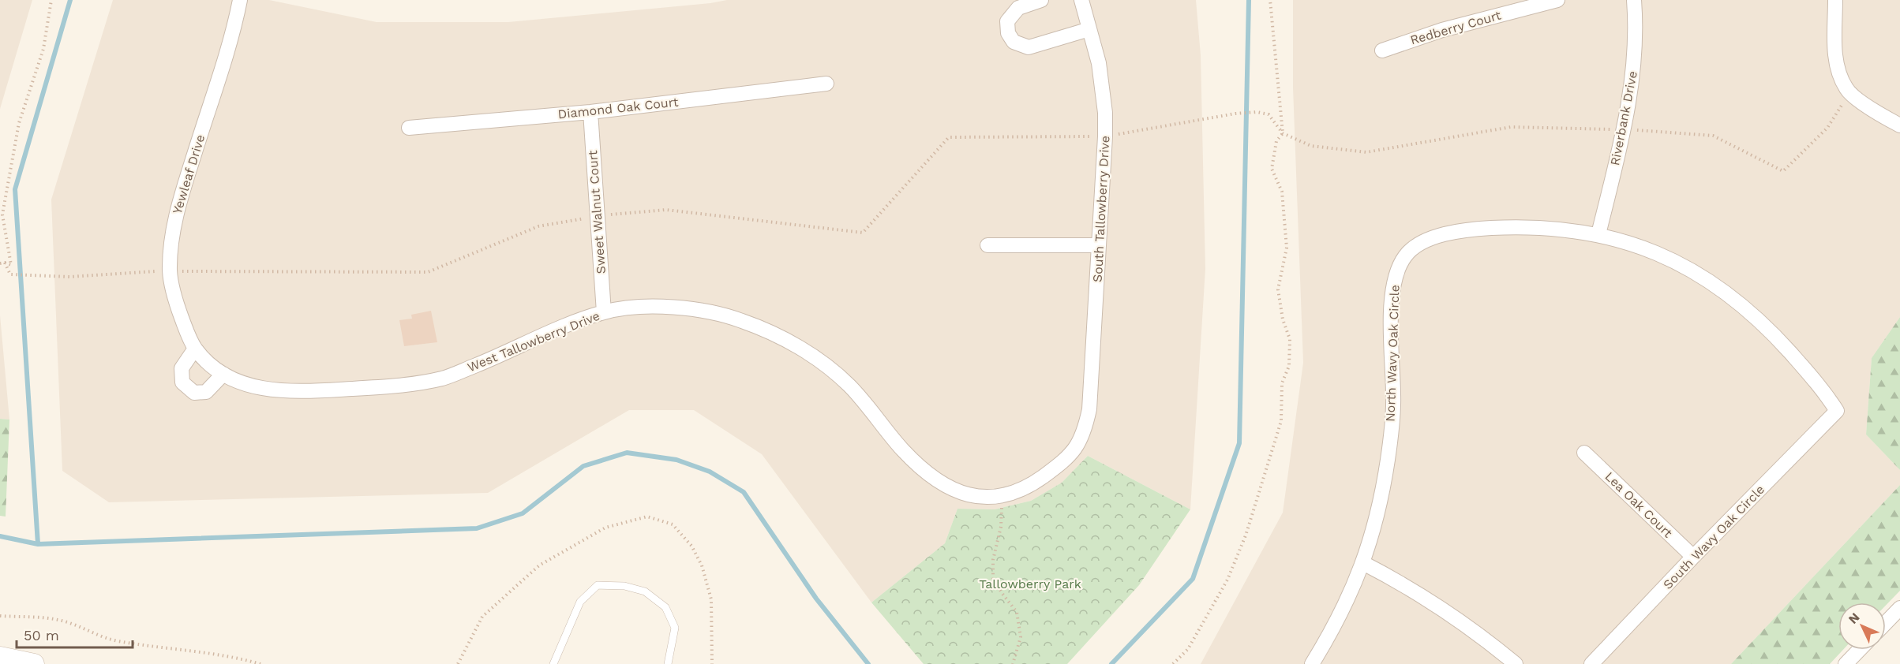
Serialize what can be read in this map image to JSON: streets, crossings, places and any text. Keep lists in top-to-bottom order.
{
  "streets": {
    "street": [
      "Redberry Court",
      "Diamond Oak Court",
      "Riverbank Drive",
      "Yewleaf Drive",
      "South Tallowberry Drive",
      "Sweet Walnut Court",
      "West Tallowberry Drive",
      "North Wavy Oak Circle",
      "Lea Oak Court",
      "South Wavy Oak Circle"
    ]
  },
  "crossings": [
    ["Diamond Oak Court", "Sweet Walnut Court"],
    ["Riverbank Drive", "North Wavy Oak Circle"],
    ["Riverbank Drive", "South Wavy Oak Circle"],
    ["Yewleaf Drive", "West Tallowberry Drive"],
    ["South Tallowberry Drive", "West Tallowberry Drive"],
    ["Sweet Walnut Court", "West Tallowberry Drive"],
    ["North Wavy Oak Circle", "South Wavy Oak Circle"],
    ["Lea Oak Court", "South Wavy Oak Circle"]
  ],
  "parks": ["Tallowberry Park"],
  "scale_bar": "50 m",
  "north": "top left"
}
